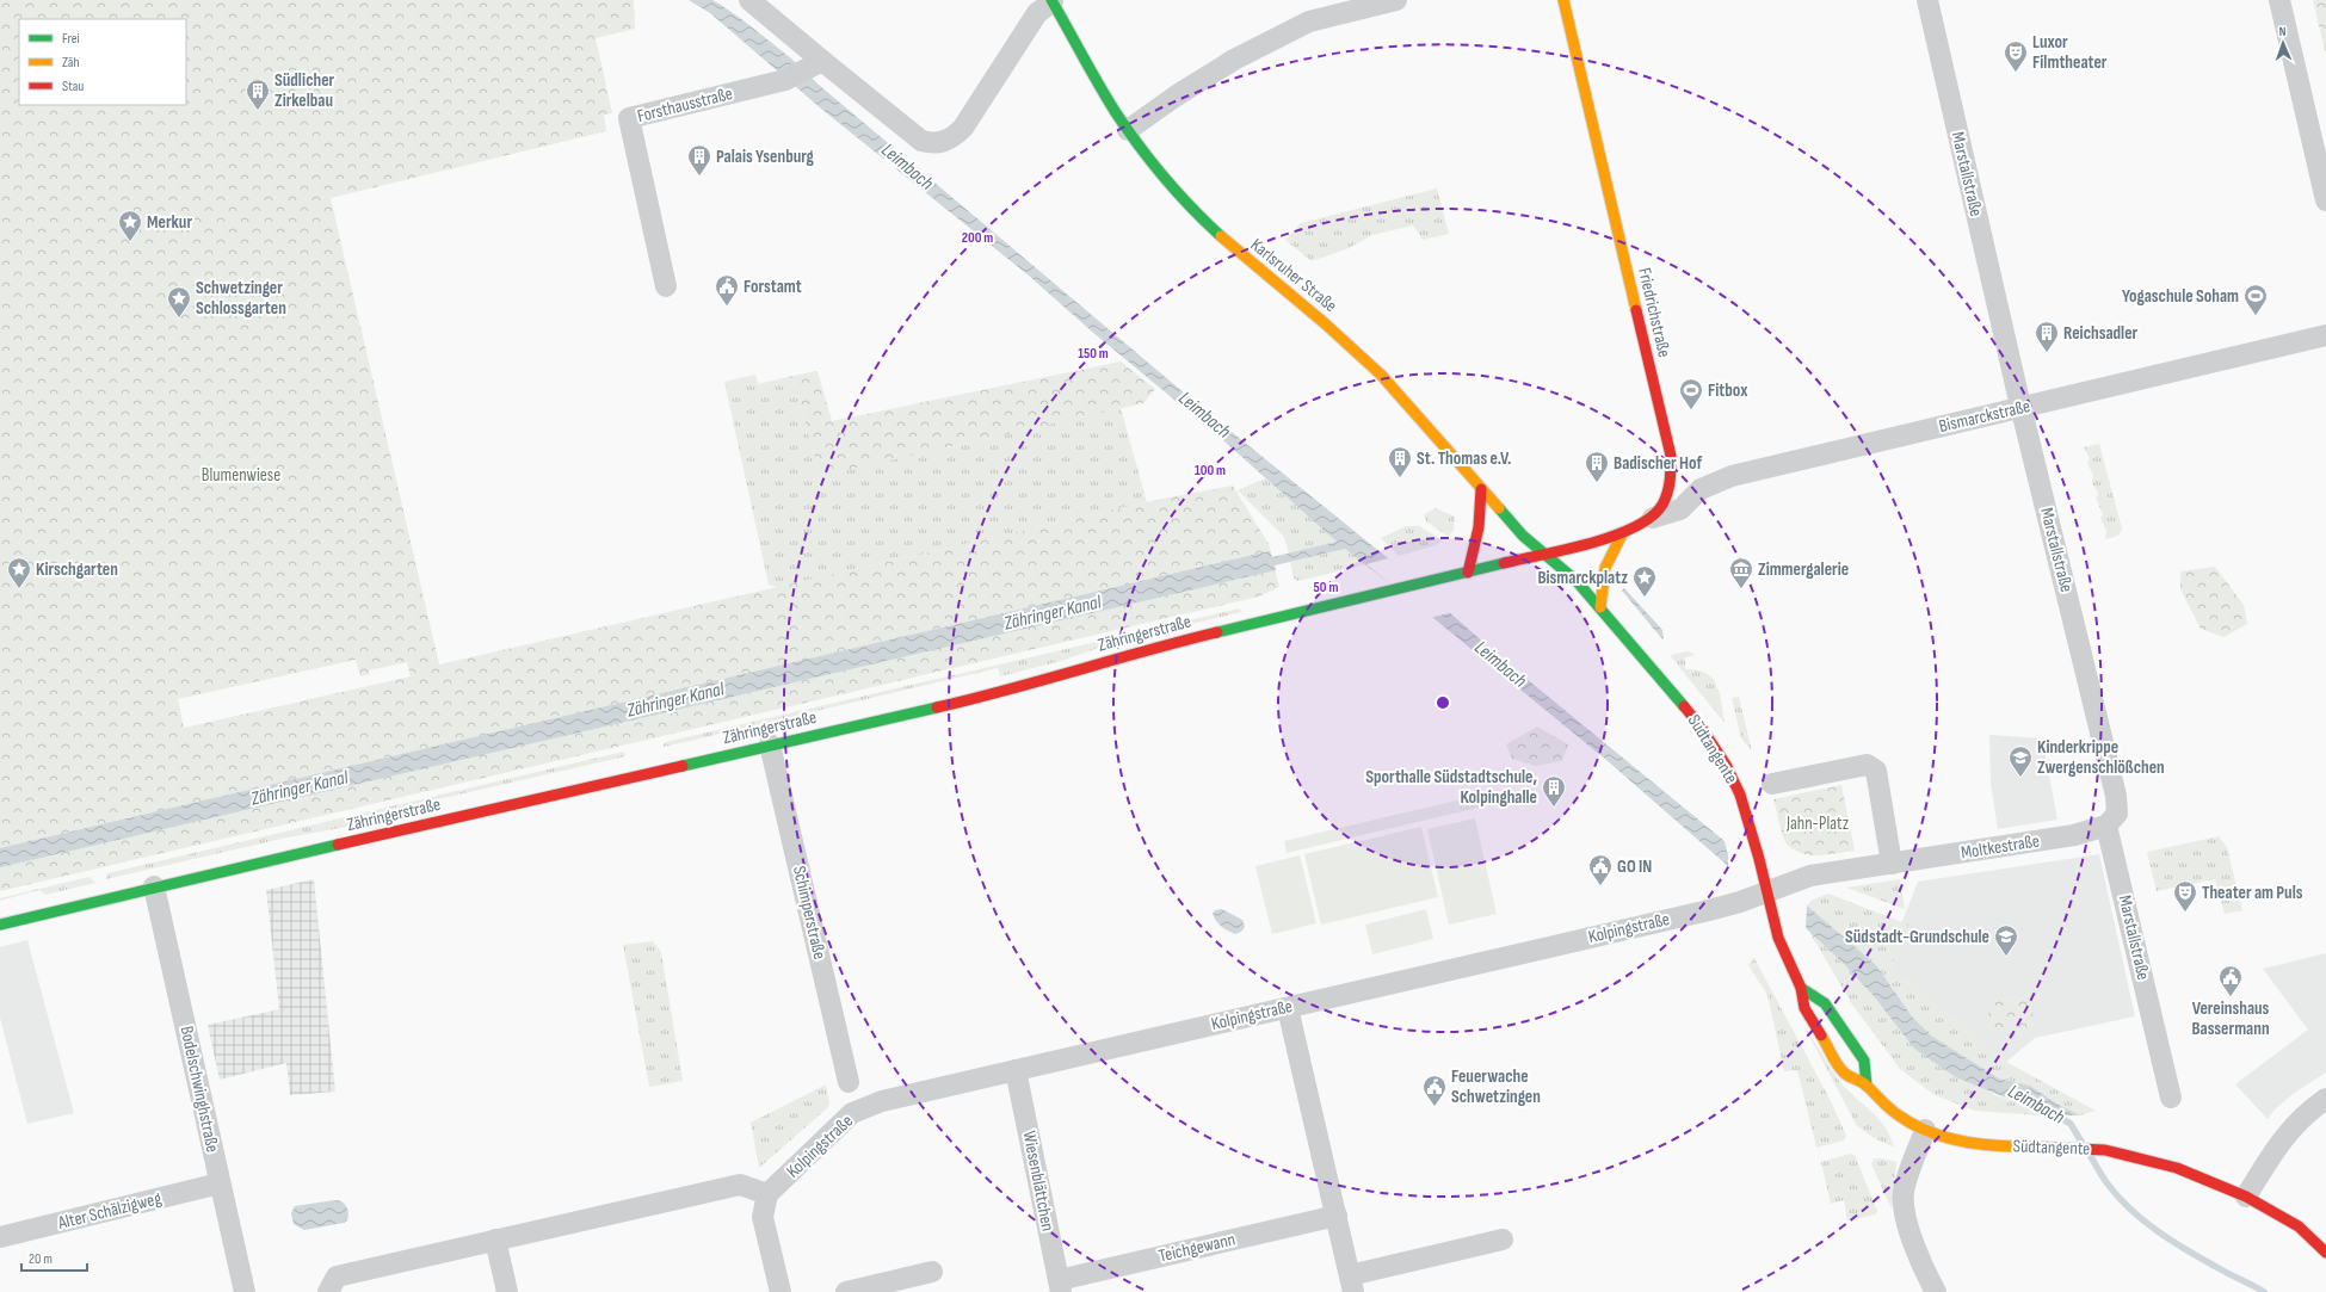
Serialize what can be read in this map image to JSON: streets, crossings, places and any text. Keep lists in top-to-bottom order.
{
  "streets": {
    "main road": [
      "Karlsruher Straße",
      "Friedrichstraße",
      "Zähringerstraße",
      "Südtangente"
    ],
    "street": [
      "Forsthausstraße",
      "Marstallstraße",
      "Bismarckstraße",
      "Moltkestraße",
      "Schimperstraße",
      "Kolpingstraße",
      "Bodelschwinghstraße",
      "Wiesenblättchen",
      "Alter Schälzigweg",
      "Teichgewann"
    ]
  },
  "crossings": [
    ["Marstallstraße", "Bismarckstraße"],
    ["Marstallstraße", "Moltkestraße"],
    ["Karlsruher Straße", "Friedrichstraße"],
    ["Karlsruher Straße", "Zähringerstraße"],
    ["Karlsruher Straße", "Südtangente"],
    ["Friedrichstraße", "Bismarckstraße"],
    ["Friedrichstraße", "Zähringerstraße"],
    ["Friedrichstraße", "Südtangente"],
    ["Zähringerstraße", "Südtangente"],
    ["Zähringerstraße", "Schimperstraße"],
    ["Zähringerstraße", "Bodelschwinghstraße"],
    ["Südtangente", "Moltkestraße"],
    ["Südtangente", "Kolpingstraße"],
    ["Moltkestraße", "Kolpingstraße"],
    ["Kolpingstraße", "Wiesenblättchen"],
    ["Bodelschwinghstraße", "Alter Schälzigweg"],
    ["Wiesenblättchen", "Teichgewann"]
  ],
  "water": ["Leimbach", "Zähringer Kanal"],
  "parks": ["Blumenwiese", "Jahn-Platz"],
  "places": {
    "theatre": ["Luxor Filmtheater", "Theater am Puls"],
    "building": [
      "Südlicher Zirkelbau",
      "Palais Ysenburg",
      "Reichsadler",
      "St. Thomas e.V.",
      "Badischer Hof",
      "Sporthalle Südstadtschule, Kolpinghalle"
    ],
    "place": [
      "Merkur",
      "Schwetzinger Schlossgarten",
      "Kirschgarten",
      "Bismarckplatz"
    ],
    "public building": [
      "Forstamt",
      "GO IN",
      "Vereinshaus Bassermann",
      "Feuerwache Schwetzingen"
    ],
    "sports": ["Yogaschule Soham", "Fitbox"],
    "museum": ["Zimmergalerie"],
    "school or university": ["Kinderkrippe Zwergenschlößchen", "Südstadt-Grundschule"]
  },
  "legend": ["Frei", "Zäh", "Stau"],
  "scale_bar": "20 m",
  "north": "top",
  "rings": [
    "200 m",
    "150 m",
    "100 m",
    "50 m"
  ]
}
